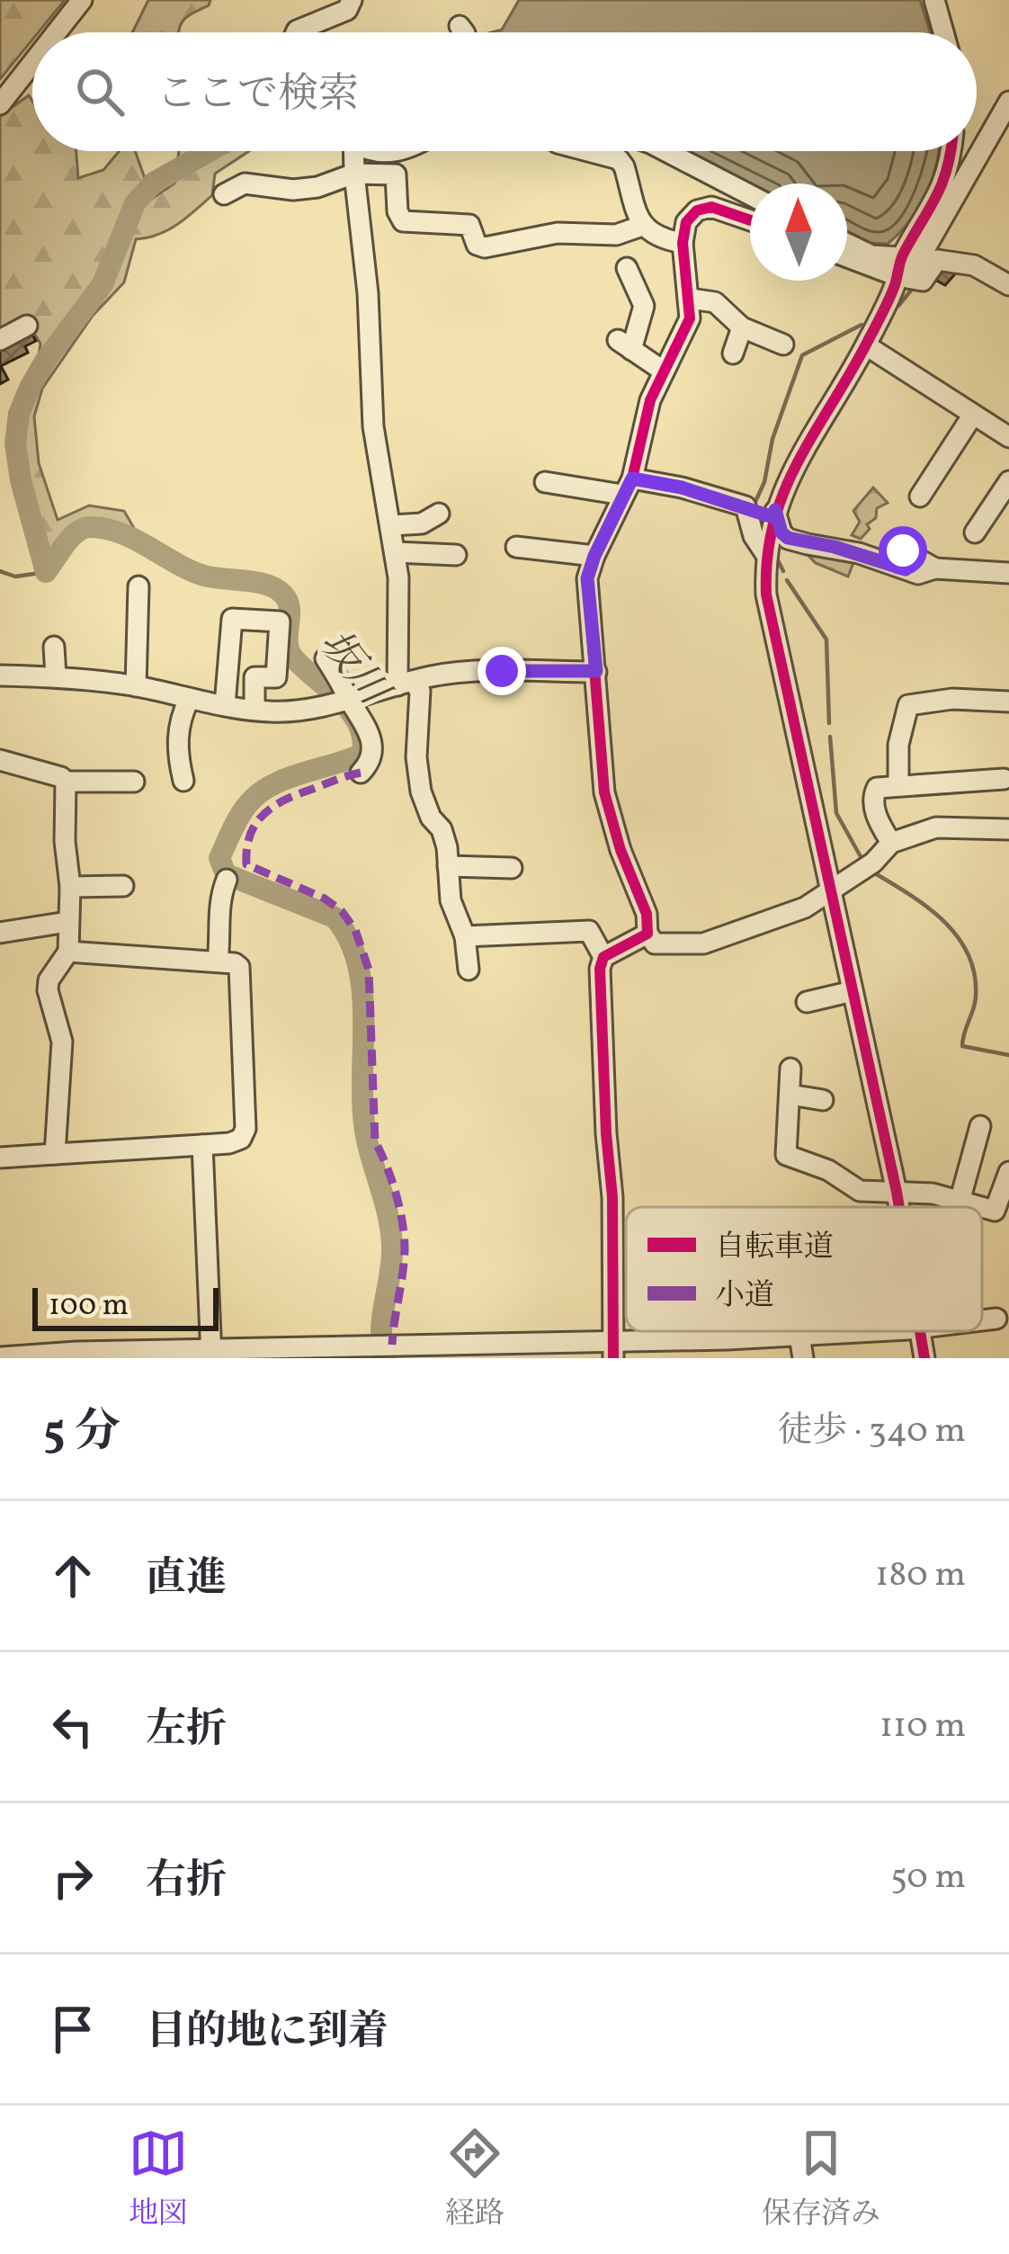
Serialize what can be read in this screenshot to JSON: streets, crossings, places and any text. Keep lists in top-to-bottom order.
{
  "water": ["坂川"],
  "legend": ["自転車道", "小道"],
  "scale_bar": "100 m",
  "north": "top",
  "page": {
    "search": "ここで検索",
    "scale": "100 m",
    "heading": ["5 分", "徒歩 · 340 m"],
    "list": [
      ["直進", "180 m"],
      ["左折", "110 m"],
      ["右折", "50 m"],
      "目的地に到着"
    ],
    "nav": ["地図", "経路", "保存済み"]
  }
}
